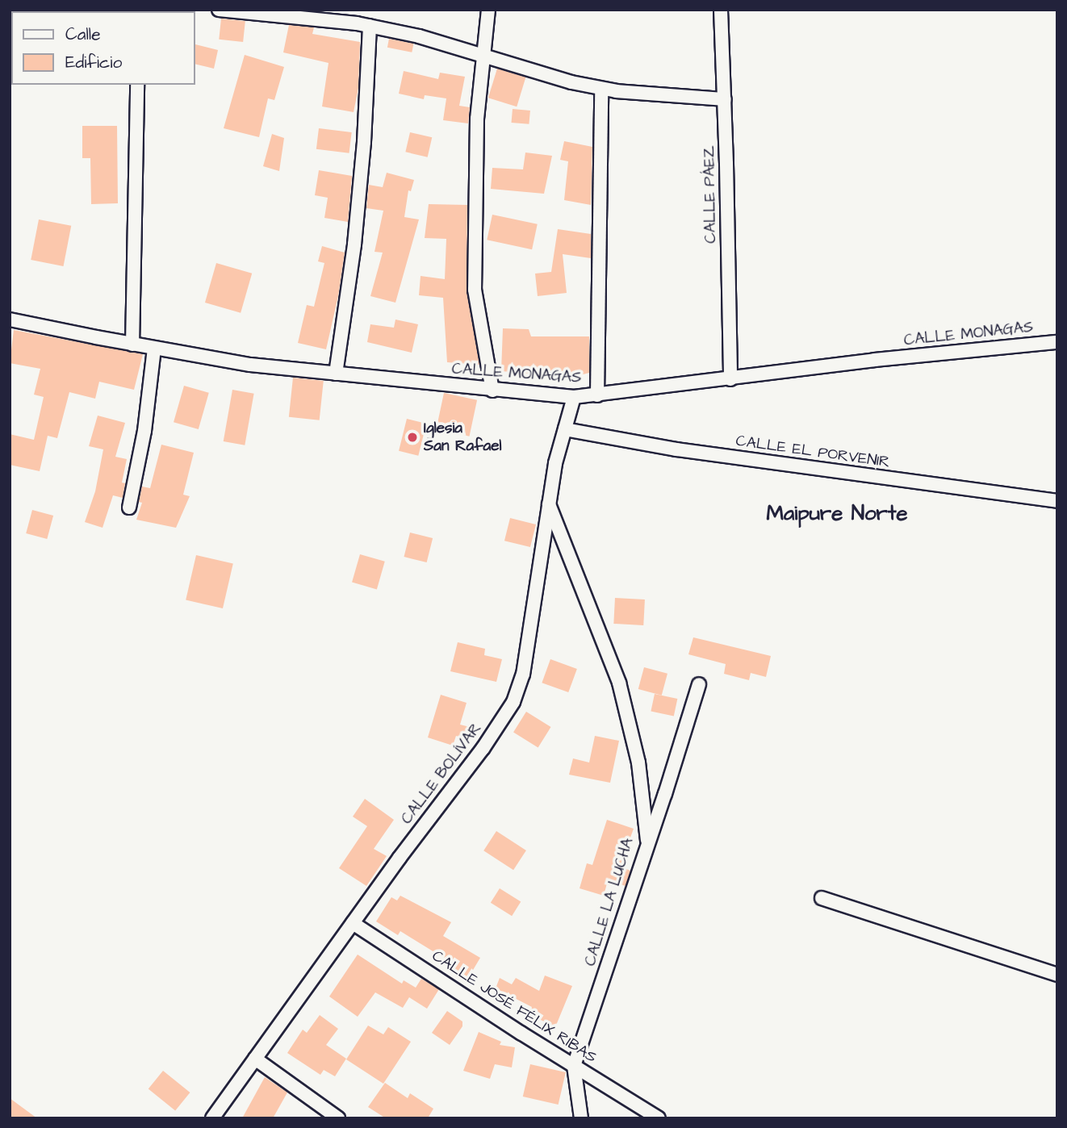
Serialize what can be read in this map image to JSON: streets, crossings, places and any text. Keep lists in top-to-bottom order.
{
  "streets": {
    "street": [
      "CALLE PÁEZ",
      "CALLE MONAGAS",
      "CALLE EL PORVENIR",
      "CALLE BOLÍVAR",
      "CALLE LA LUCHA",
      "CALLE JOSÉ FÉLIX RIBAS"
    ]
  },
  "crossings": [
    ["CALLE PÁEZ", "CALLE MONAGAS"],
    ["CALLE MONAGAS", "CALLE BOLÍVAR"],
    ["CALLE EL PORVENIR", "CALLE BOLÍVAR"],
    ["CALLE BOLÍVAR", "CALLE LA LUCHA"],
    ["CALLE BOLÍVAR", "CALLE JOSÉ FÉLIX RIBAS"],
    ["CALLE LA LUCHA", "CALLE JOSÉ FÉLIX RIBAS"]
  ],
  "districts": ["Maipure Norte"],
  "places": ["Iglesia San Rafael"],
  "legend": ["Calle", "Edificio"]
}
